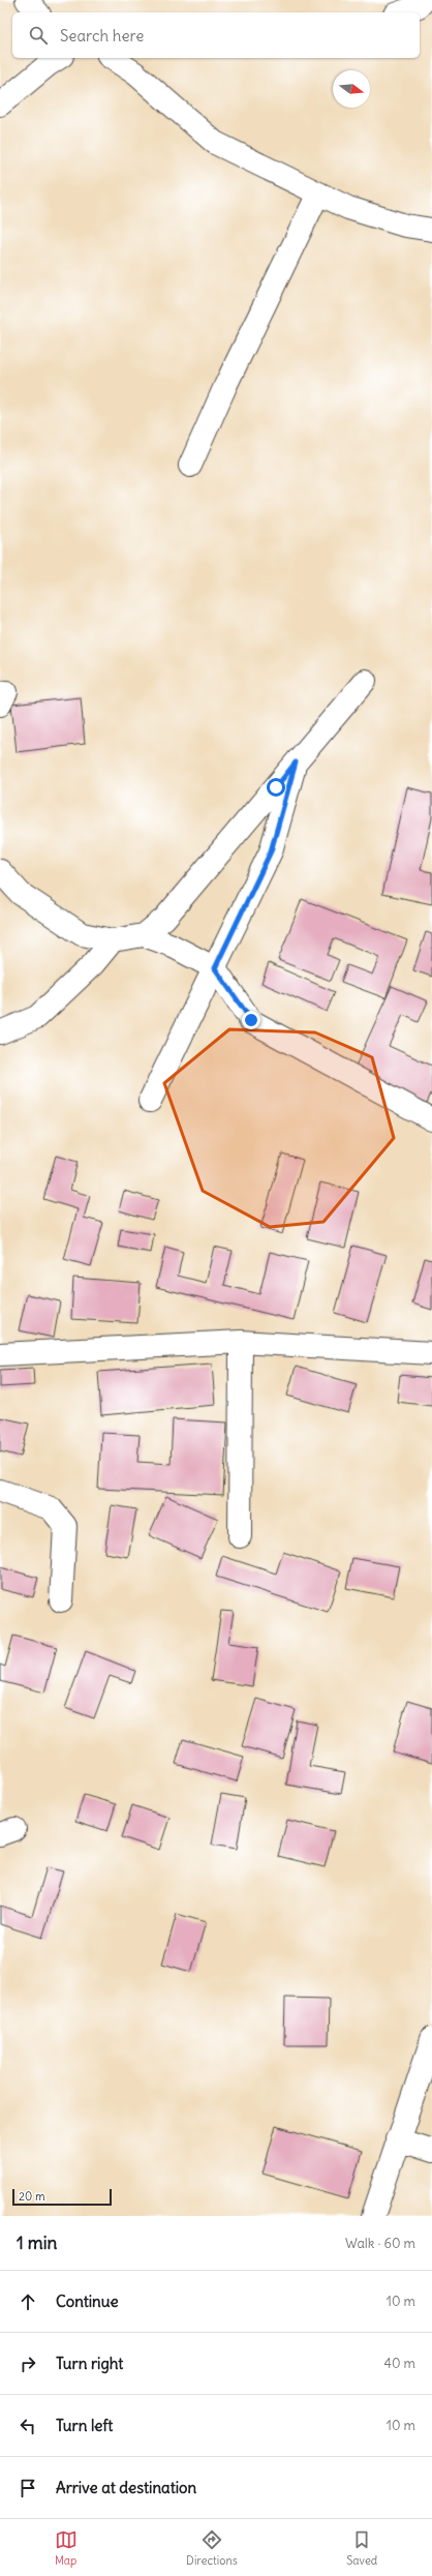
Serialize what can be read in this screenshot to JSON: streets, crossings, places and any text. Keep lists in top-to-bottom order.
{
  "scale_bar": "20 m",
  "north": "right",
  "page": {
    "search": "Search here",
    "scale": "20 m",
    "heading": ["1 min", "Walk · 60 m"],
    "list": [
      ["Continue", "10 m"],
      ["Turn right", "40 m"],
      ["Turn left", "10 m"],
      "Arrive at destination"
    ],
    "nav": ["Map", "Directions", "Saved"]
  }
}
